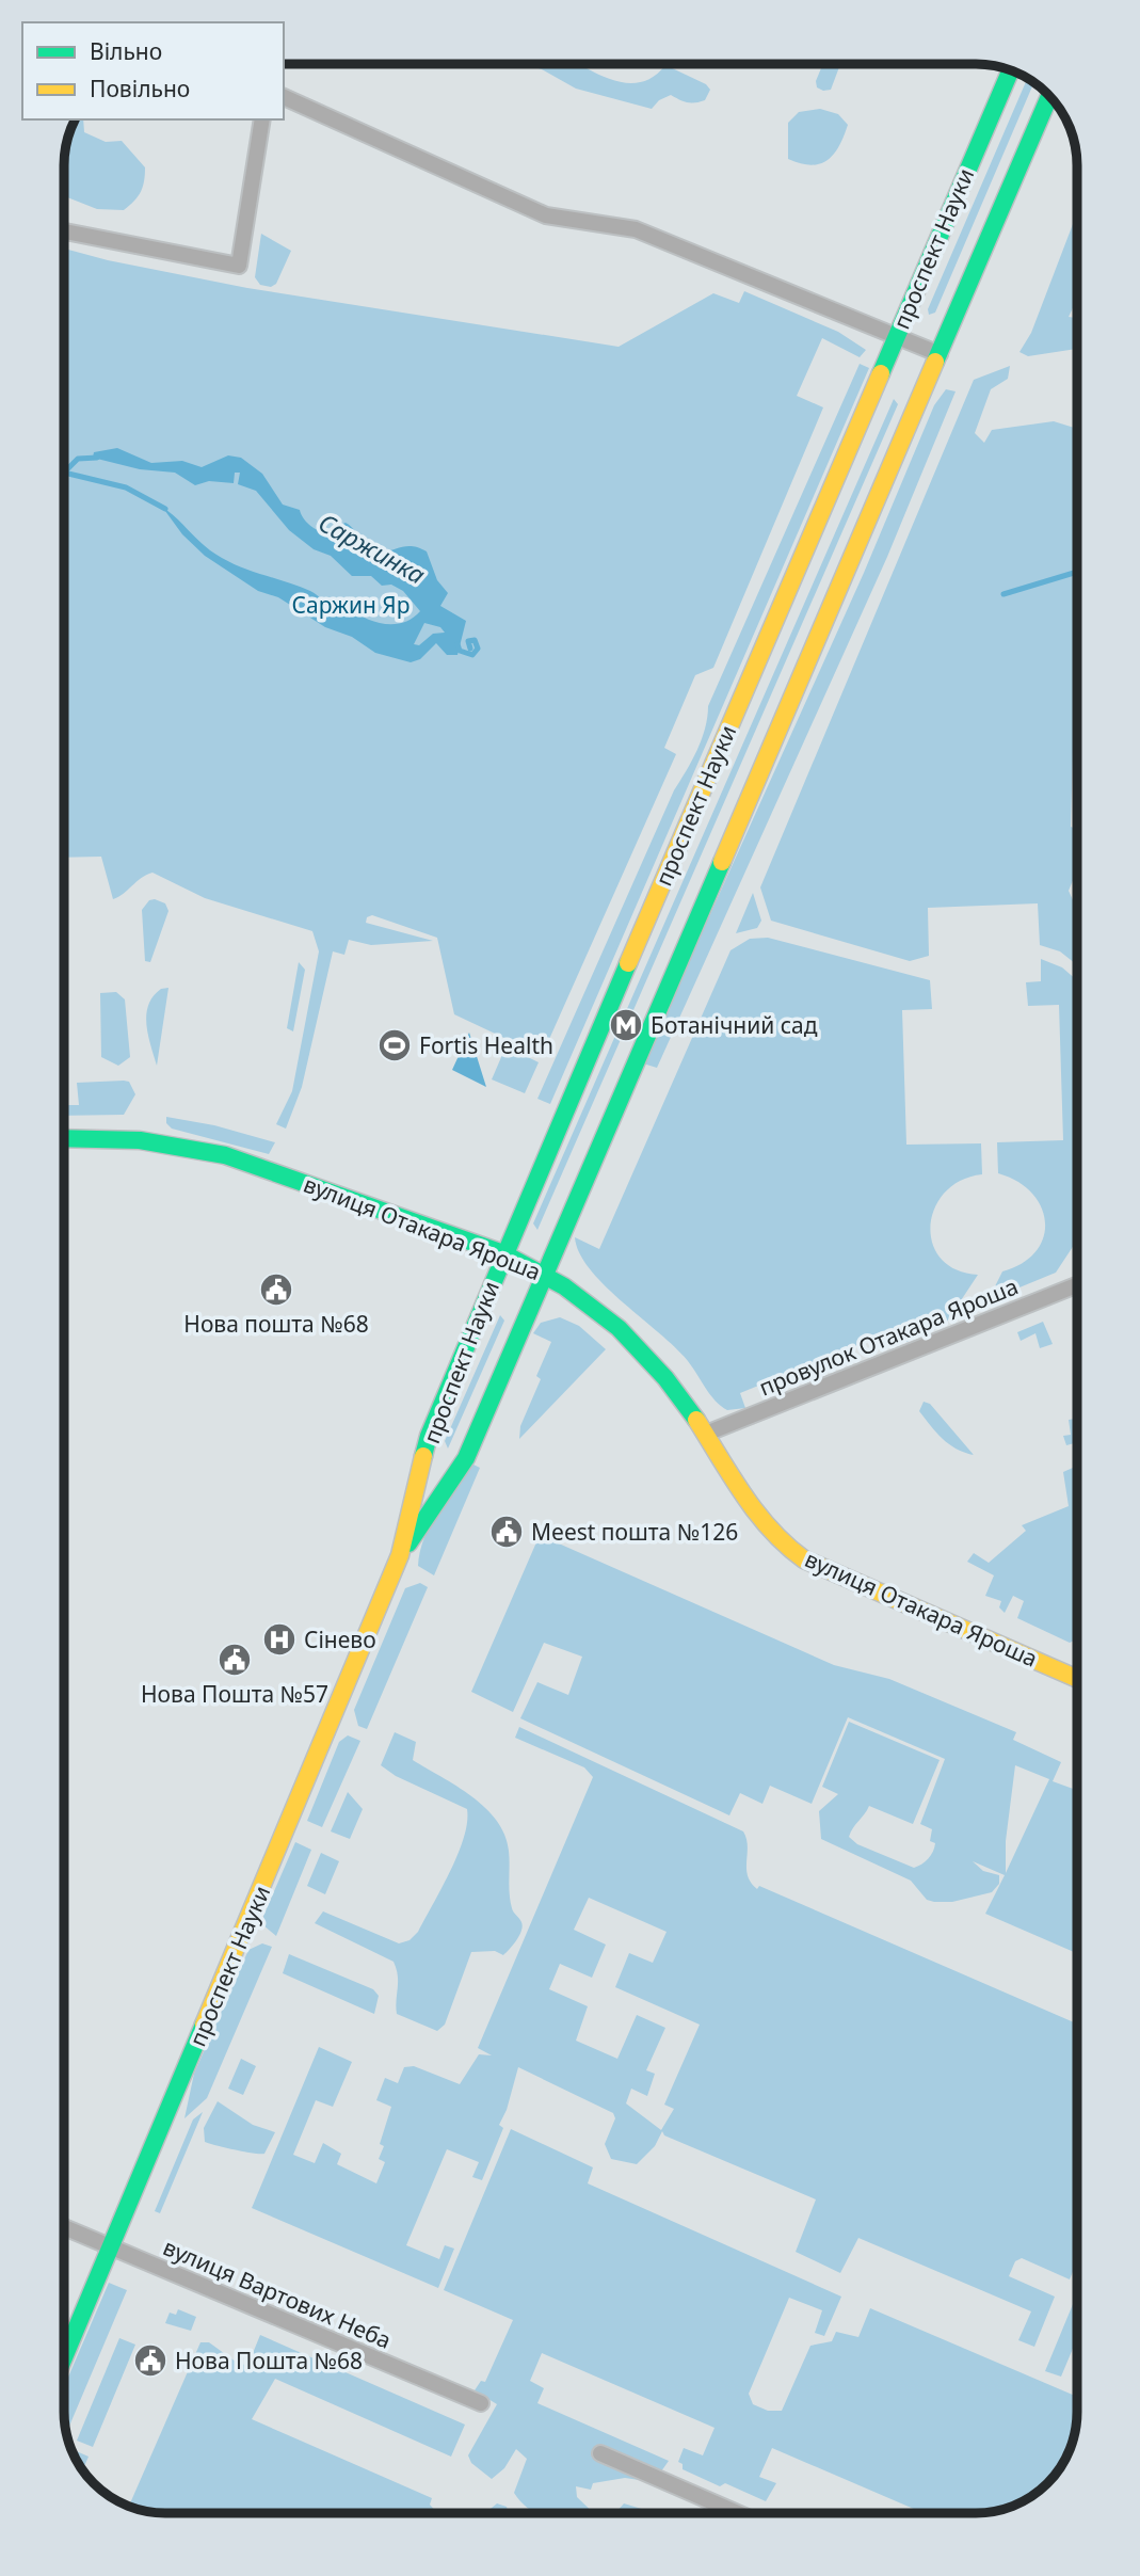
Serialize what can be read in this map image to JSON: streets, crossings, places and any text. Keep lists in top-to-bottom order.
{
  "streets": {
    "main road": ["проспект Науки", "вулиця Отакара Яроша"],
    "street": ["провулок Отакара Яроша", "вулиця Вартових Неба"]
  },
  "crossings": [
    ["проспект Науки", "вулиця Отакара Яроша"],
    ["проспект Науки", "вулиця Вартових Неба"],
    ["вулиця Отакара Яроша", "провулок Отакара Яроша"]
  ],
  "water": ["Саржинка"],
  "parks": ["Саржин Яр"],
  "places": {
    "metro station": ["Ботанічний сад"],
    "sports": ["Fortis Health"],
    "public building": [
      "Нова пошта №68",
      "Meest пошта №126",
      "Нова Пошта №57",
      "Нова Пошта №68"
    ],
    "hospital": ["Сінево"]
  },
  "legend": ["Вільно", "Повільно"]
}
